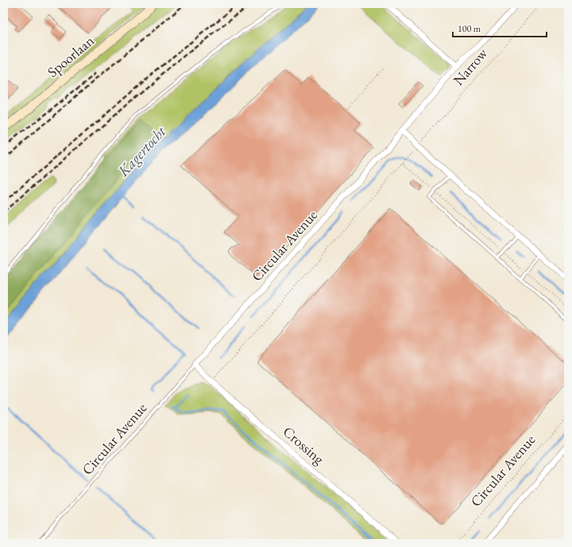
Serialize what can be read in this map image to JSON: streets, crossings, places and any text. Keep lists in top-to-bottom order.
{
  "streets": {
    "main road": ["Spoorlaan"],
    "street": ["Narrow", "Circular Avenue", "Crossing"]
  },
  "crossings": [
    ["Narrow", "Circular Avenue"],
    ["Circular Avenue", "Crossing"]
  ],
  "water": ["Kagertocht"],
  "scale_bar": "100 m"
}
